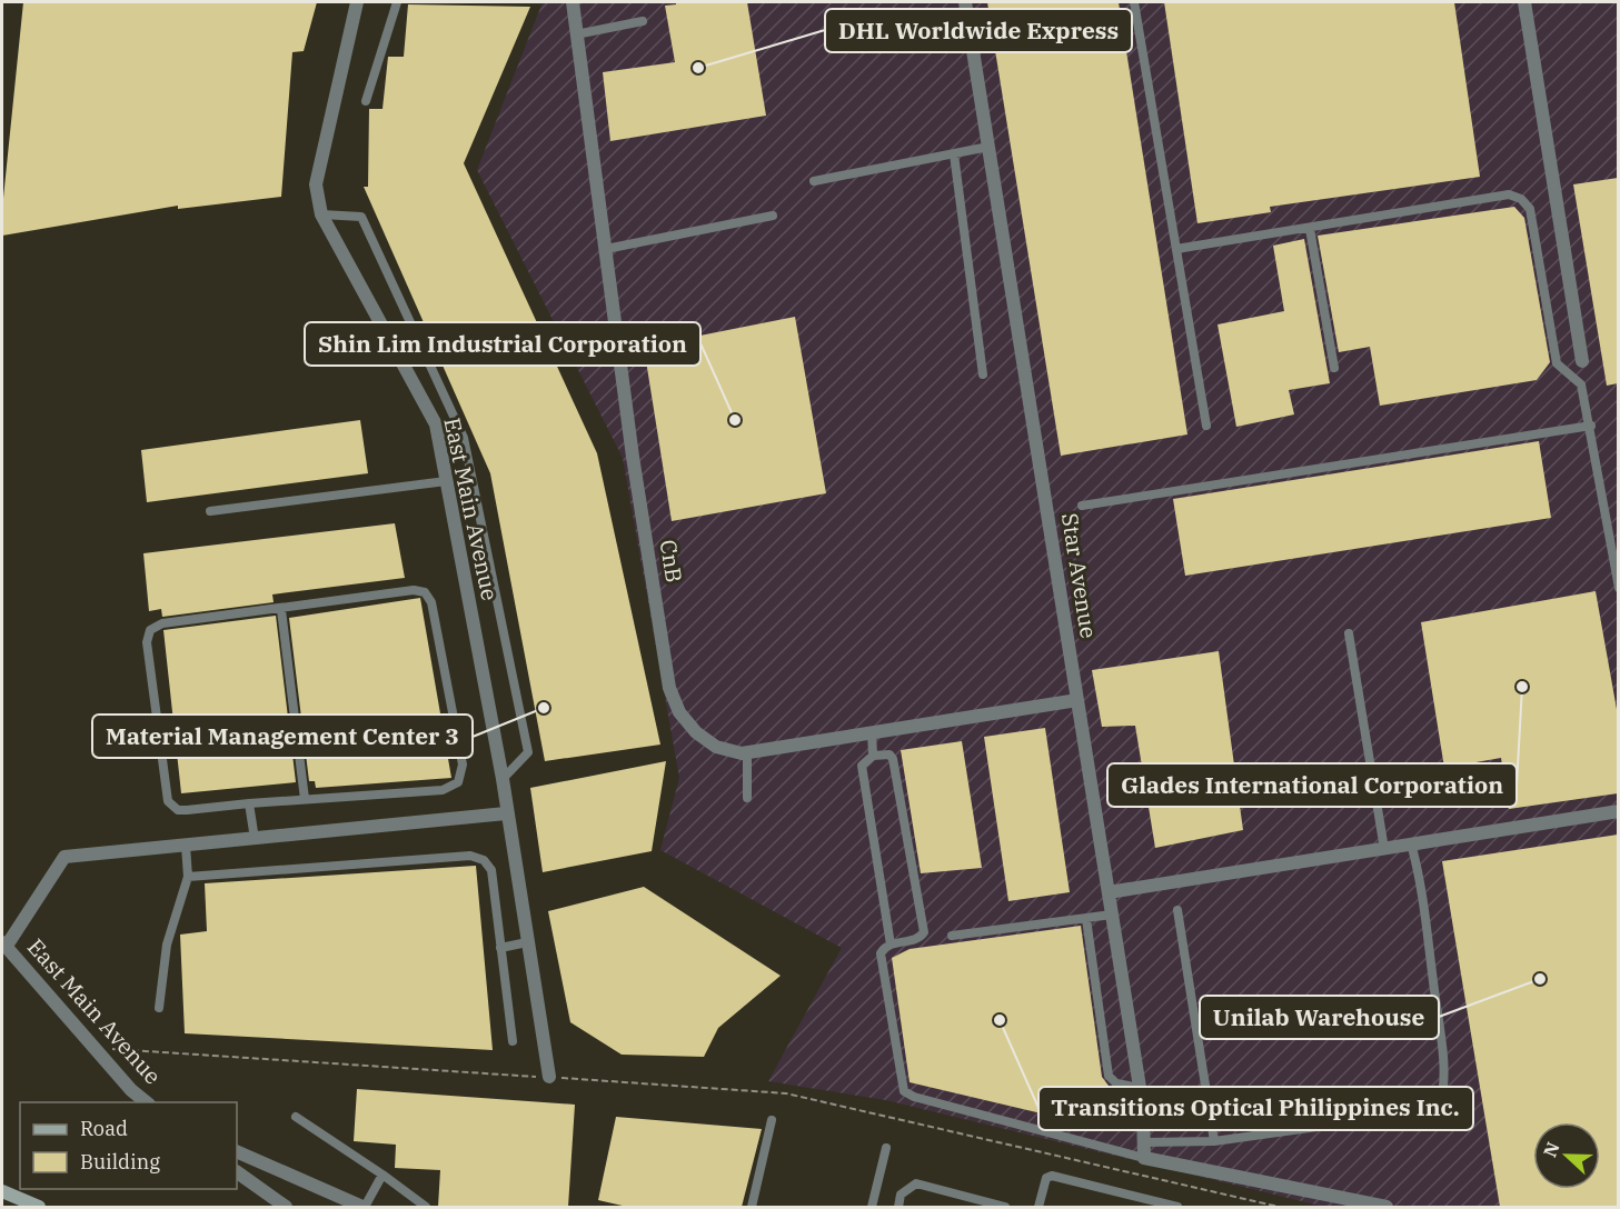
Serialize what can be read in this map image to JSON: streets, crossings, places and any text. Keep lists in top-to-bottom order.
{
  "streets": {
    "street": ["East Main Avenue", "CnB", "Star Avenue"]
  },
  "crossings": [
    ["CnB", "Star Avenue"]
  ],
  "places": [
    "DHL Worldwide Express",
    "Shin Lim Industrial Corporation",
    "Glades International Corporation",
    "Material Management Center 3",
    "Unilab Warehouse",
    "Transitions Optical Philippines Inc."
  ],
  "legend": ["Road", "Building"],
  "north": "left"
}
